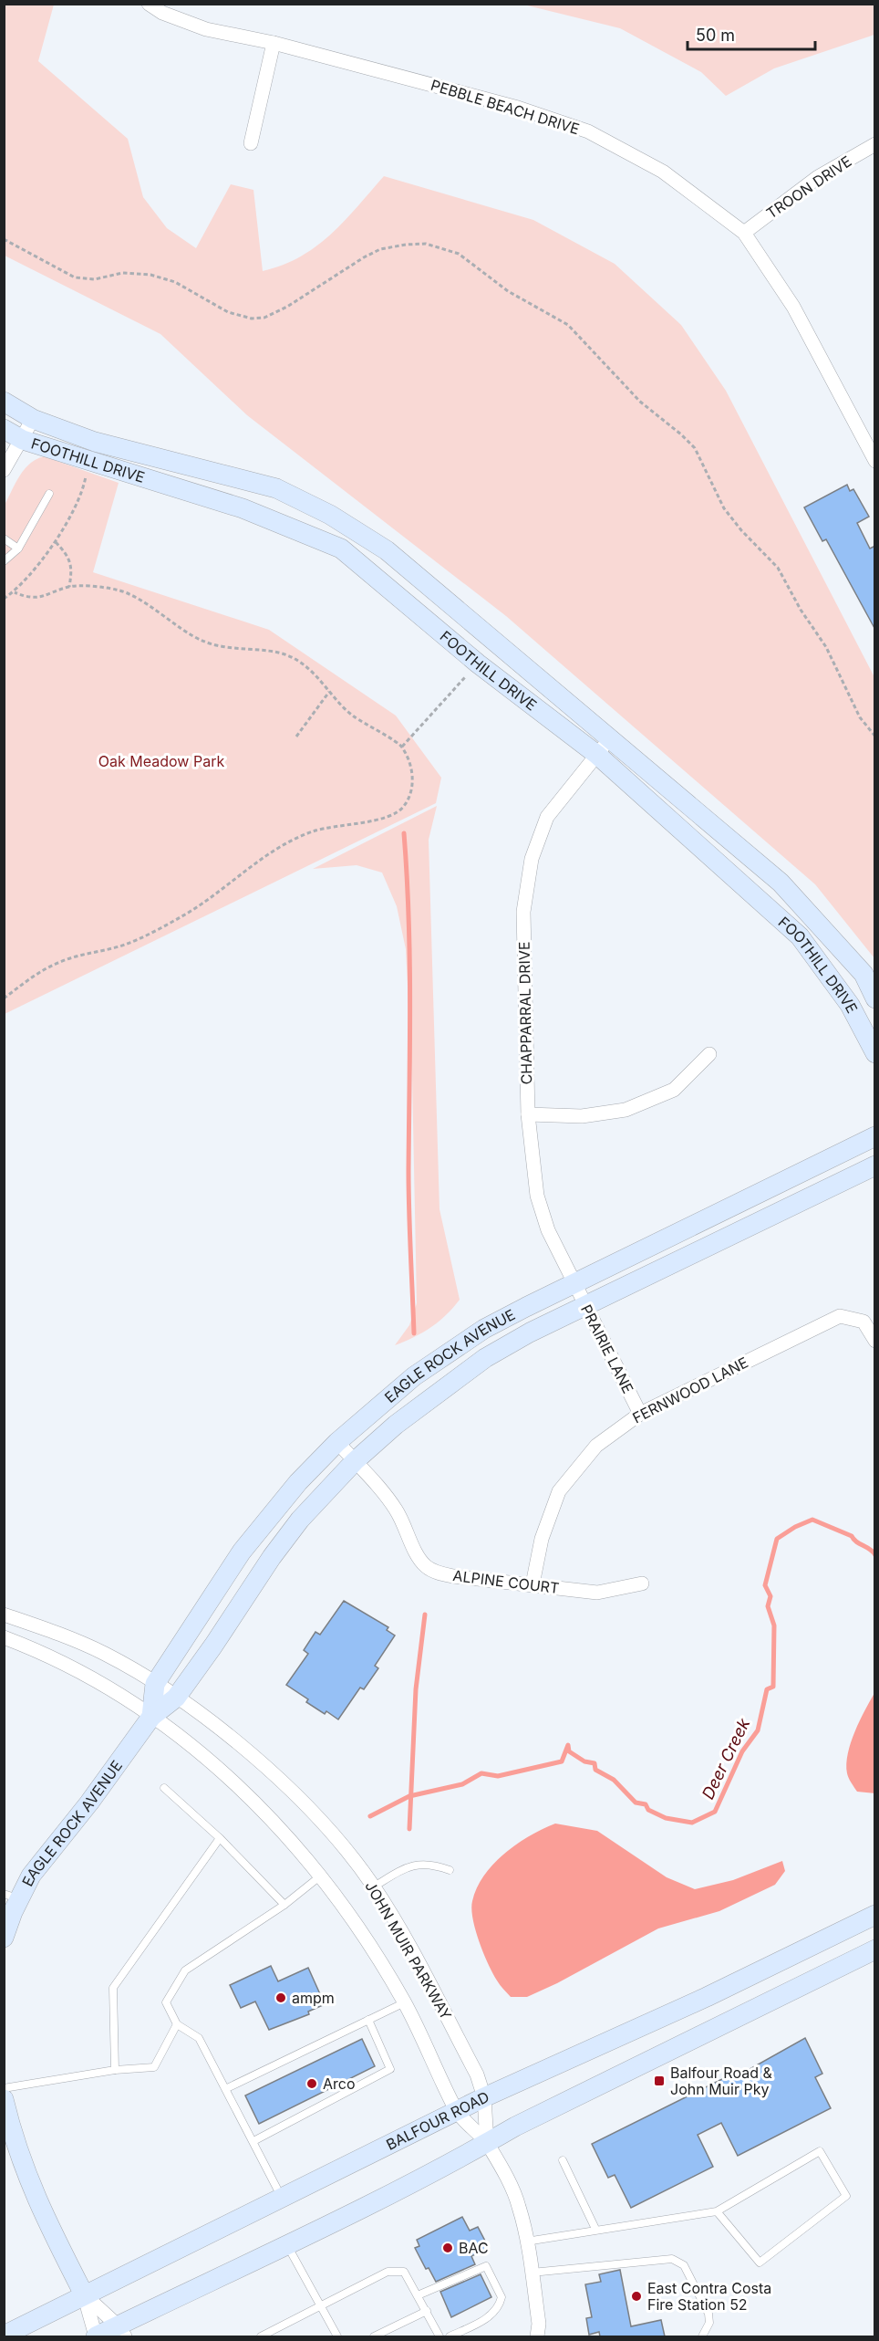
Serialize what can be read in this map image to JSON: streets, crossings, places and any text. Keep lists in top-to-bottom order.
{
  "streets": {
    "street": [
      "PEBBLE BEACH DRIVE",
      "TROON DRIVE",
      "FOOTHILL DRIVE",
      "CHAPPARRAL DRIVE",
      "PRAIRIE LANE",
      "EAGLE ROCK AVENUE",
      "FERNWOOD LANE",
      "ALPINE COURT",
      "JOHN MUIR PARKWAY",
      "BALFOUR ROAD"
    ]
  },
  "crossings": [
    ["PEBBLE BEACH DRIVE", "TROON DRIVE"],
    ["FOOTHILL DRIVE", "CHAPPARRAL DRIVE"],
    ["CHAPPARRAL DRIVE", "PRAIRIE LANE"],
    ["CHAPPARRAL DRIVE", "EAGLE ROCK AVENUE"],
    ["PRAIRIE LANE", "EAGLE ROCK AVENUE"],
    ["PRAIRIE LANE", "FERNWOOD LANE"],
    ["EAGLE ROCK AVENUE", "ALPINE COURT"],
    ["EAGLE ROCK AVENUE", "JOHN MUIR PARKWAY"],
    ["FERNWOOD LANE", "ALPINE COURT"],
    ["JOHN MUIR PARKWAY", "BALFOUR ROAD"]
  ],
  "water": ["Deer Creek"],
  "parks": ["Oak Meadow Park"],
  "places": {
    "other": [
      "ampm",
      "Arco",
      "BAC",
      "East Contra Costa Fire Station 52"
    ],
    "transit": ["Balfour Road & John Muir Pky"]
  },
  "scale_bar": "50 m"
}
